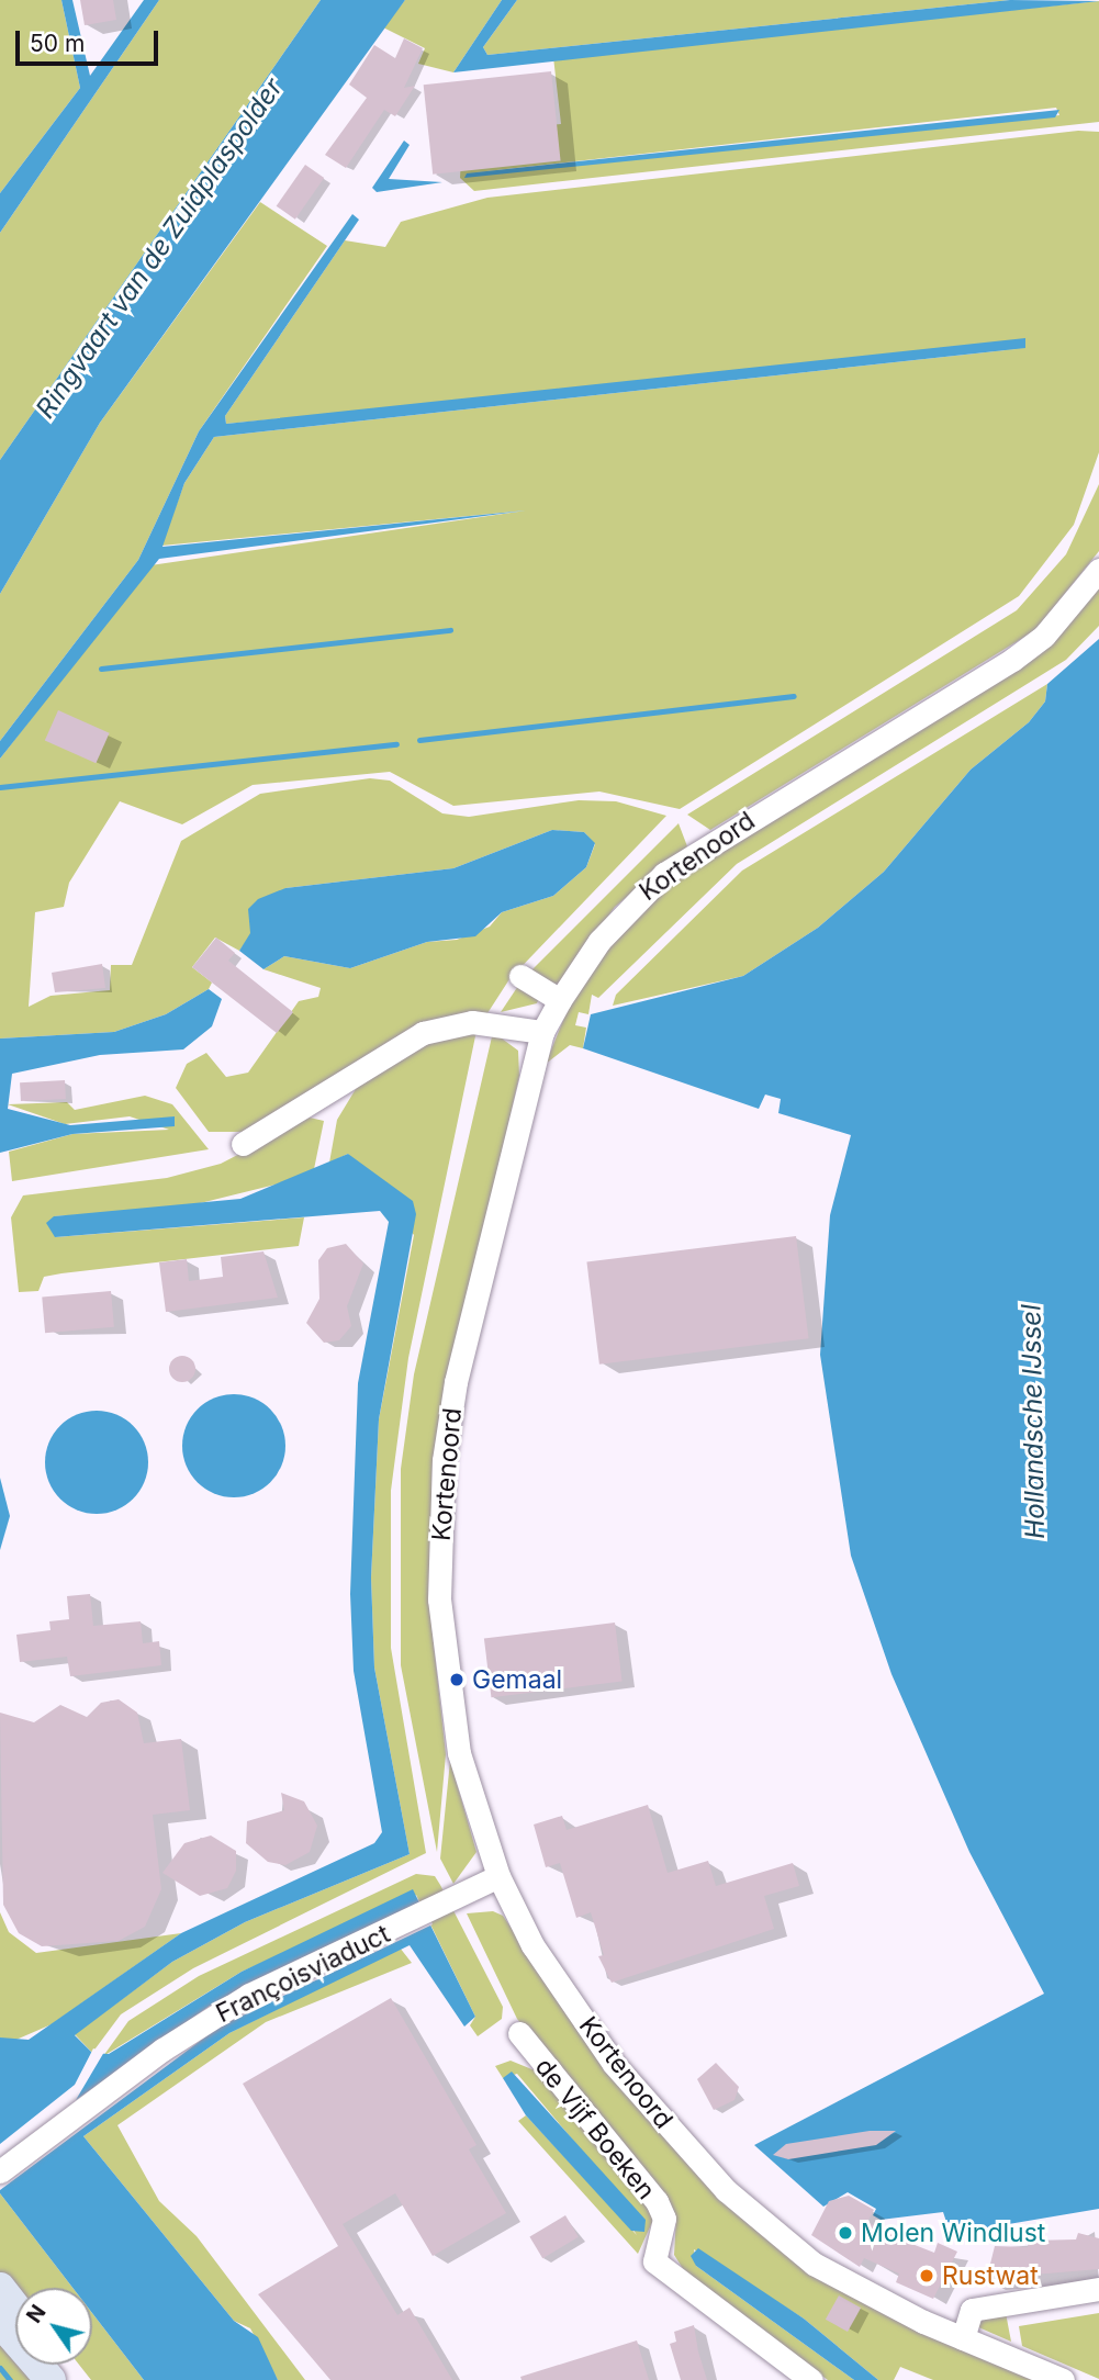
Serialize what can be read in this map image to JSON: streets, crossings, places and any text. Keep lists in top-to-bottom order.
{
  "streets": {
    "street": ["Kortenoord", "Françoisviaduct", "de Vijf Boeken"]
  },
  "crossings": [
    ["Kortenoord", "Françoisviaduct"]
  ],
  "water": ["Ringvaart van de Zuidplaspolder", "Hollandsche IJssel"],
  "places": ["Gemaal", "Molen Windlust", "Rustwat"],
  "scale_bar": "50 m",
  "north": "top left"
}
